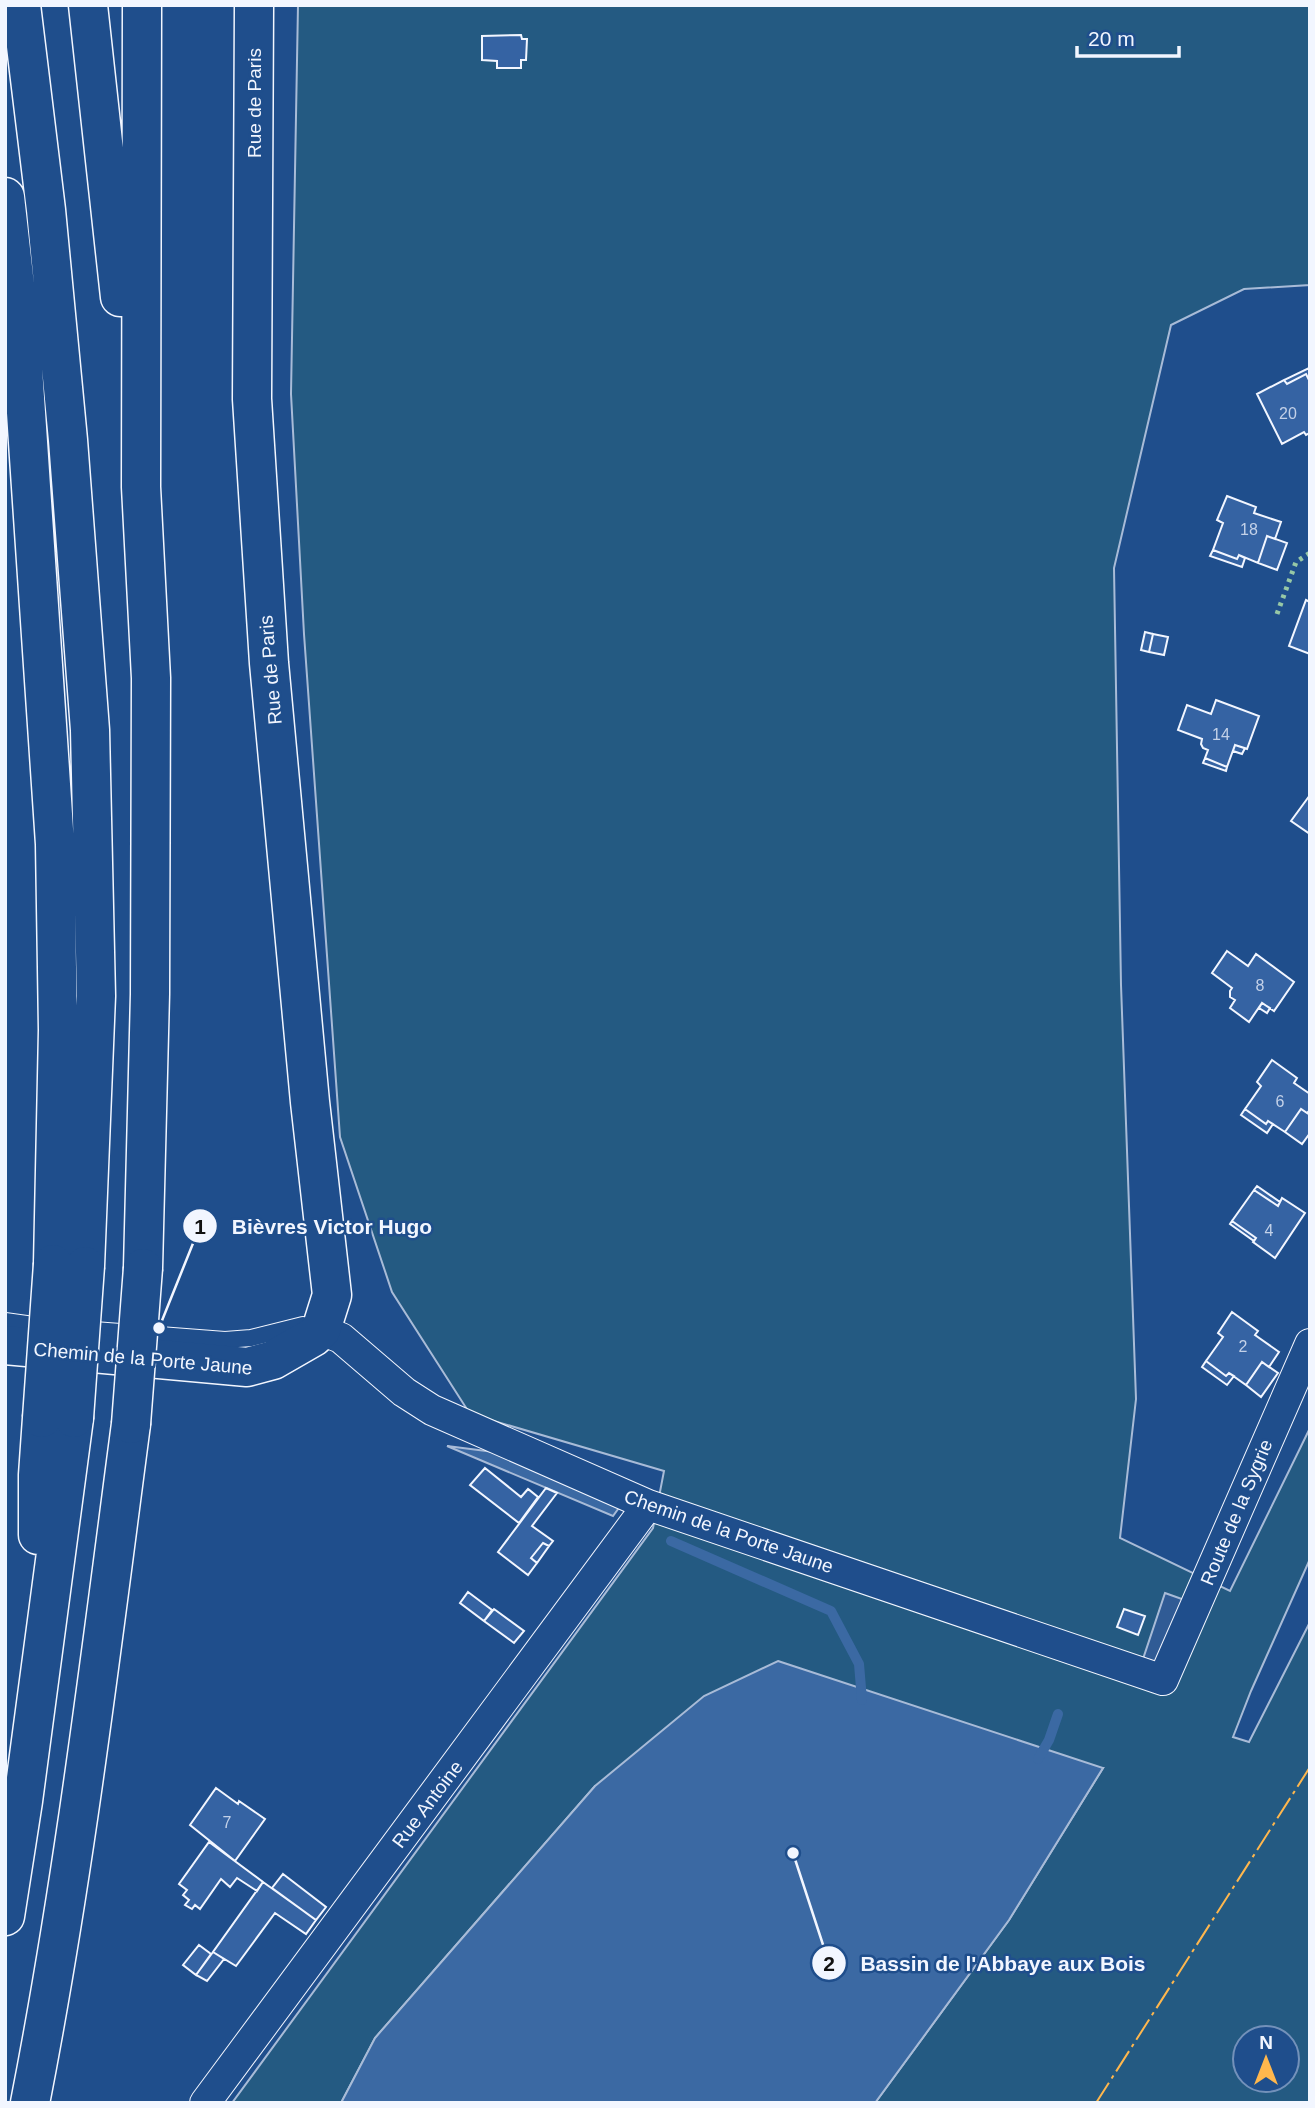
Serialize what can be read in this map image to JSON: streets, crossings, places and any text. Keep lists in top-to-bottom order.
{
  "streets": {
    "main road": ["Rue de Paris", "Chemin de la Porte Jaune"],
    "street": ["Route de la Sygrie", "Rue Antoine"]
  },
  "crossings": [
    ["Rue de Paris", "Chemin de la Porte Jaune"],
    ["Chemin de la Porte Jaune", "Route de la Sygrie"],
    ["Chemin de la Porte Jaune", "Rue Antoine"]
  ],
  "places": ["Bièvres Victor Hugo", "Bassin de l'Abbaye aux Bois"],
  "house_numbers": [
    "20",
    "18",
    "14",
    "8",
    "6",
    "4",
    "2",
    "7"
  ],
  "scale_bar": "20 m",
  "north": "top"
}
